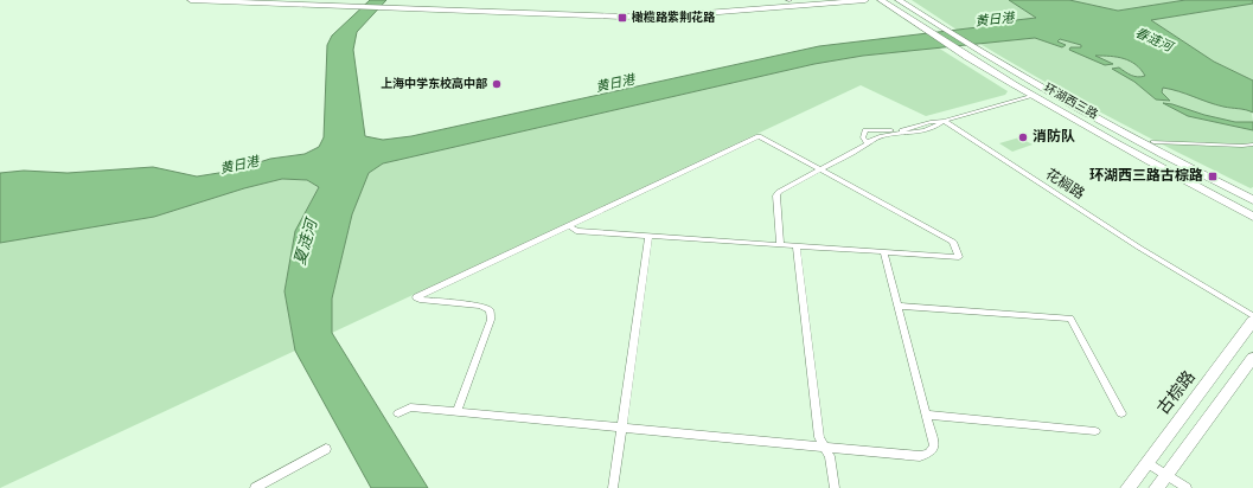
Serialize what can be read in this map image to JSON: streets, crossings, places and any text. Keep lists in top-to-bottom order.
{
  "streets": {
    "main road": ["环湖西三路", "古棕路"],
    "street": ["花榈路"]
  },
  "water": ["黄日港", "春涟河", "夏涟河"],
  "places": {
    "transit": ["橄榄路紫荆花路", "环湖西三路古棕路"],
    "other": ["上海中学东校高中部", "消防队"]
  }
}
